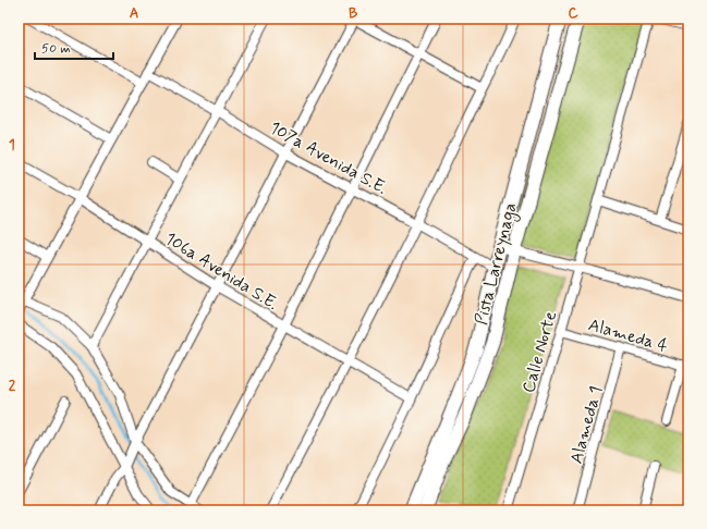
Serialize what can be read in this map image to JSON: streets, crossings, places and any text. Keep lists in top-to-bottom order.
{
  "streets": {
    "main road": ["Pista Larreynaga"],
    "street": [
      "107a Avenida S.E.",
      "106a Avenida S.E.",
      "Alameda 4",
      "Calle Norte",
      "Alameda 1"
    ]
  },
  "crossings": [
    ["107a Avenida S.E.", "Pista Larreynaga"],
    ["Alameda 4", "Calle Norte"],
    ["Alameda 4", "Alameda 1"]
  ],
  "scale_bar": "50 m",
  "grid": {
    "columns": ["A", "B", "C"],
    "rows": ["1", "2"]
  }
}
